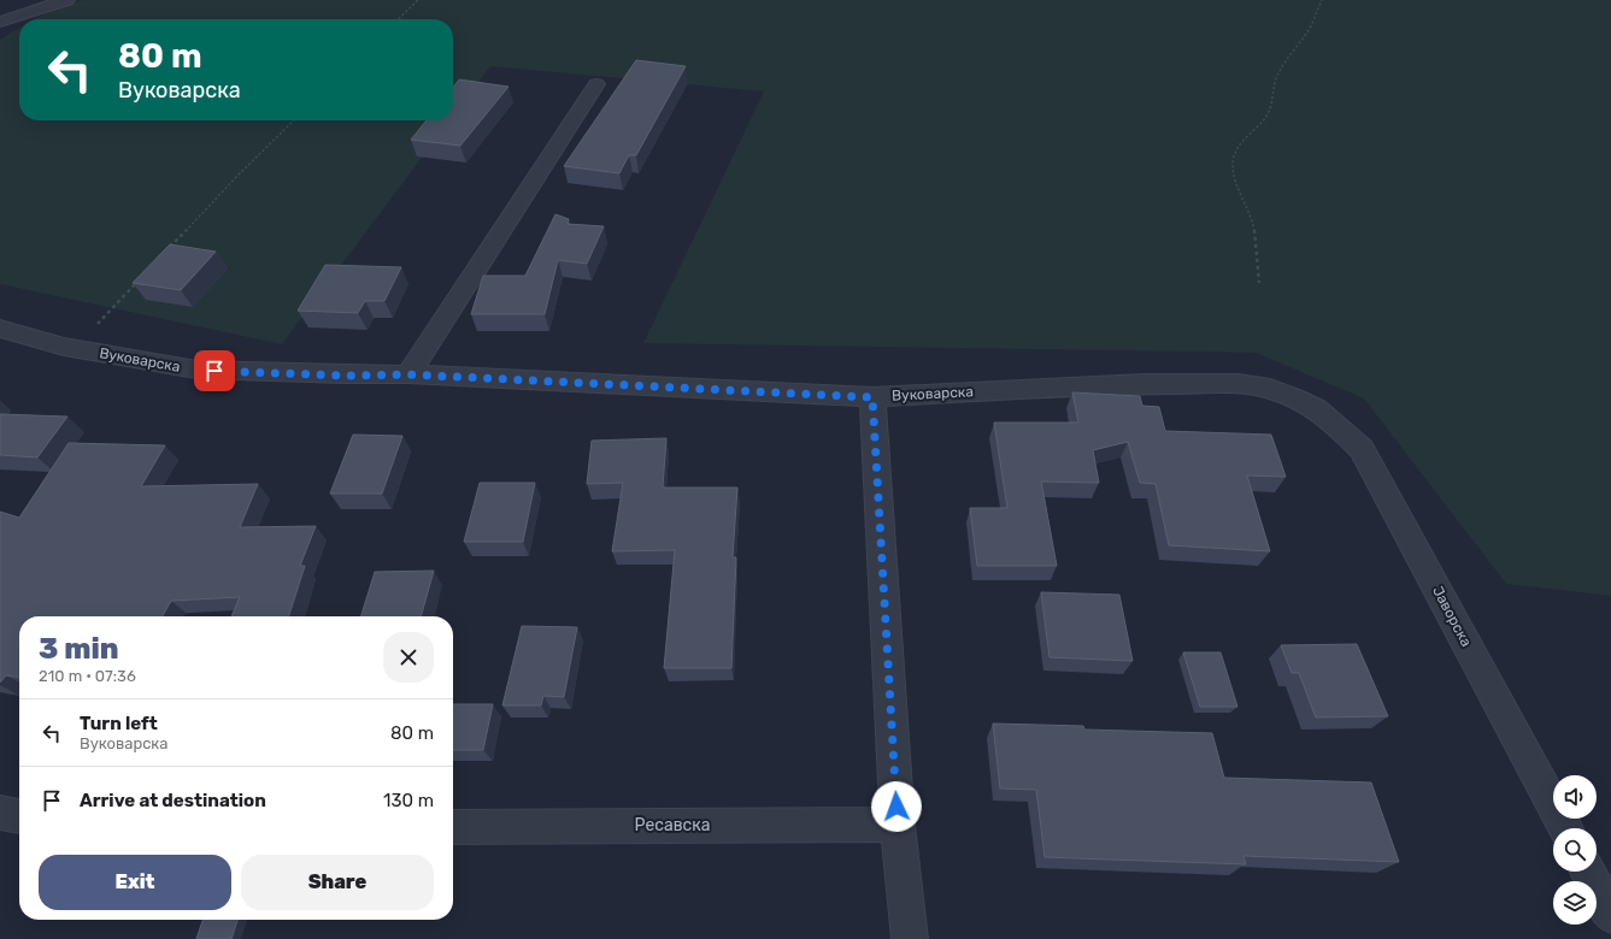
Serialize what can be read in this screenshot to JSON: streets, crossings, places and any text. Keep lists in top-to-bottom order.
{
  "streets": {
    "street": ["Вуковарска", "Јаворска", "Ресавска"]
  },
  "crossings": [
    ["Вуковарска", "Јаворска"]
  ],
  "page": {
    "turn": ["80 m", "Вуковарска"],
    "heading": ["3 min", "210 m · 07:36"],
    "list": [
      {
        "name": "Turn left",
        "note": "Вуковарска",
        "value": "80 m"
      },
      {
        "name": "Arrive at destination",
        "value": "130 m"
      }
    ],
    "buttons": ["Exit", "Share"]
  }
}
